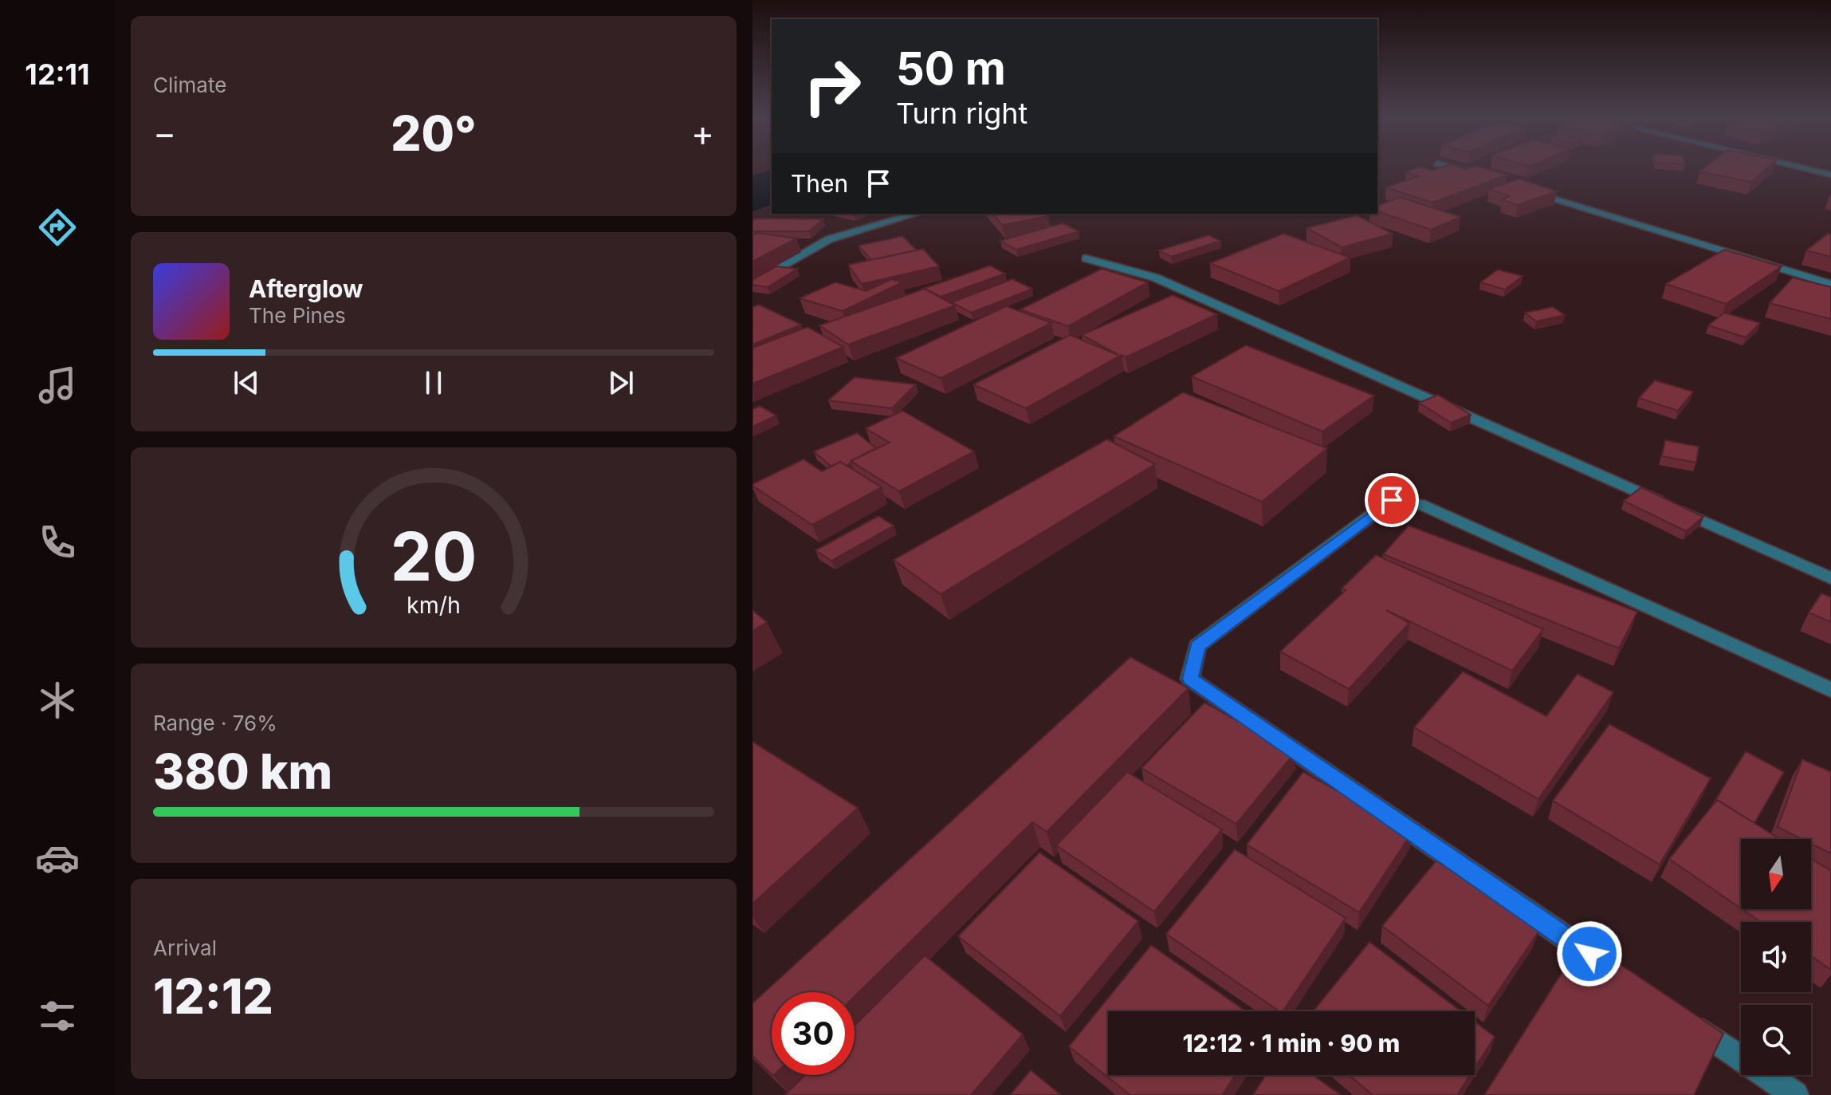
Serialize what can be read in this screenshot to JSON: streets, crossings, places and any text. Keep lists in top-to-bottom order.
{
  "north": "bottom",
  "page": {
    "tabs": "12:11",
    "tile": [
      "Climate",
      ["Range · 76%", "380 km"],
      ["Arrival", "12:12"]
    ],
    "turn": ["50 m", "Turn right"],
    "heat": ["−", "20°", "+"],
    "then": "Then",
    "song": ["Afterglow", "The Pines"],
    "limit": "30",
    "trip": "12:12 · 1 min · 90 m",
    "gauge": ["20", "km/h"]
  }
}
